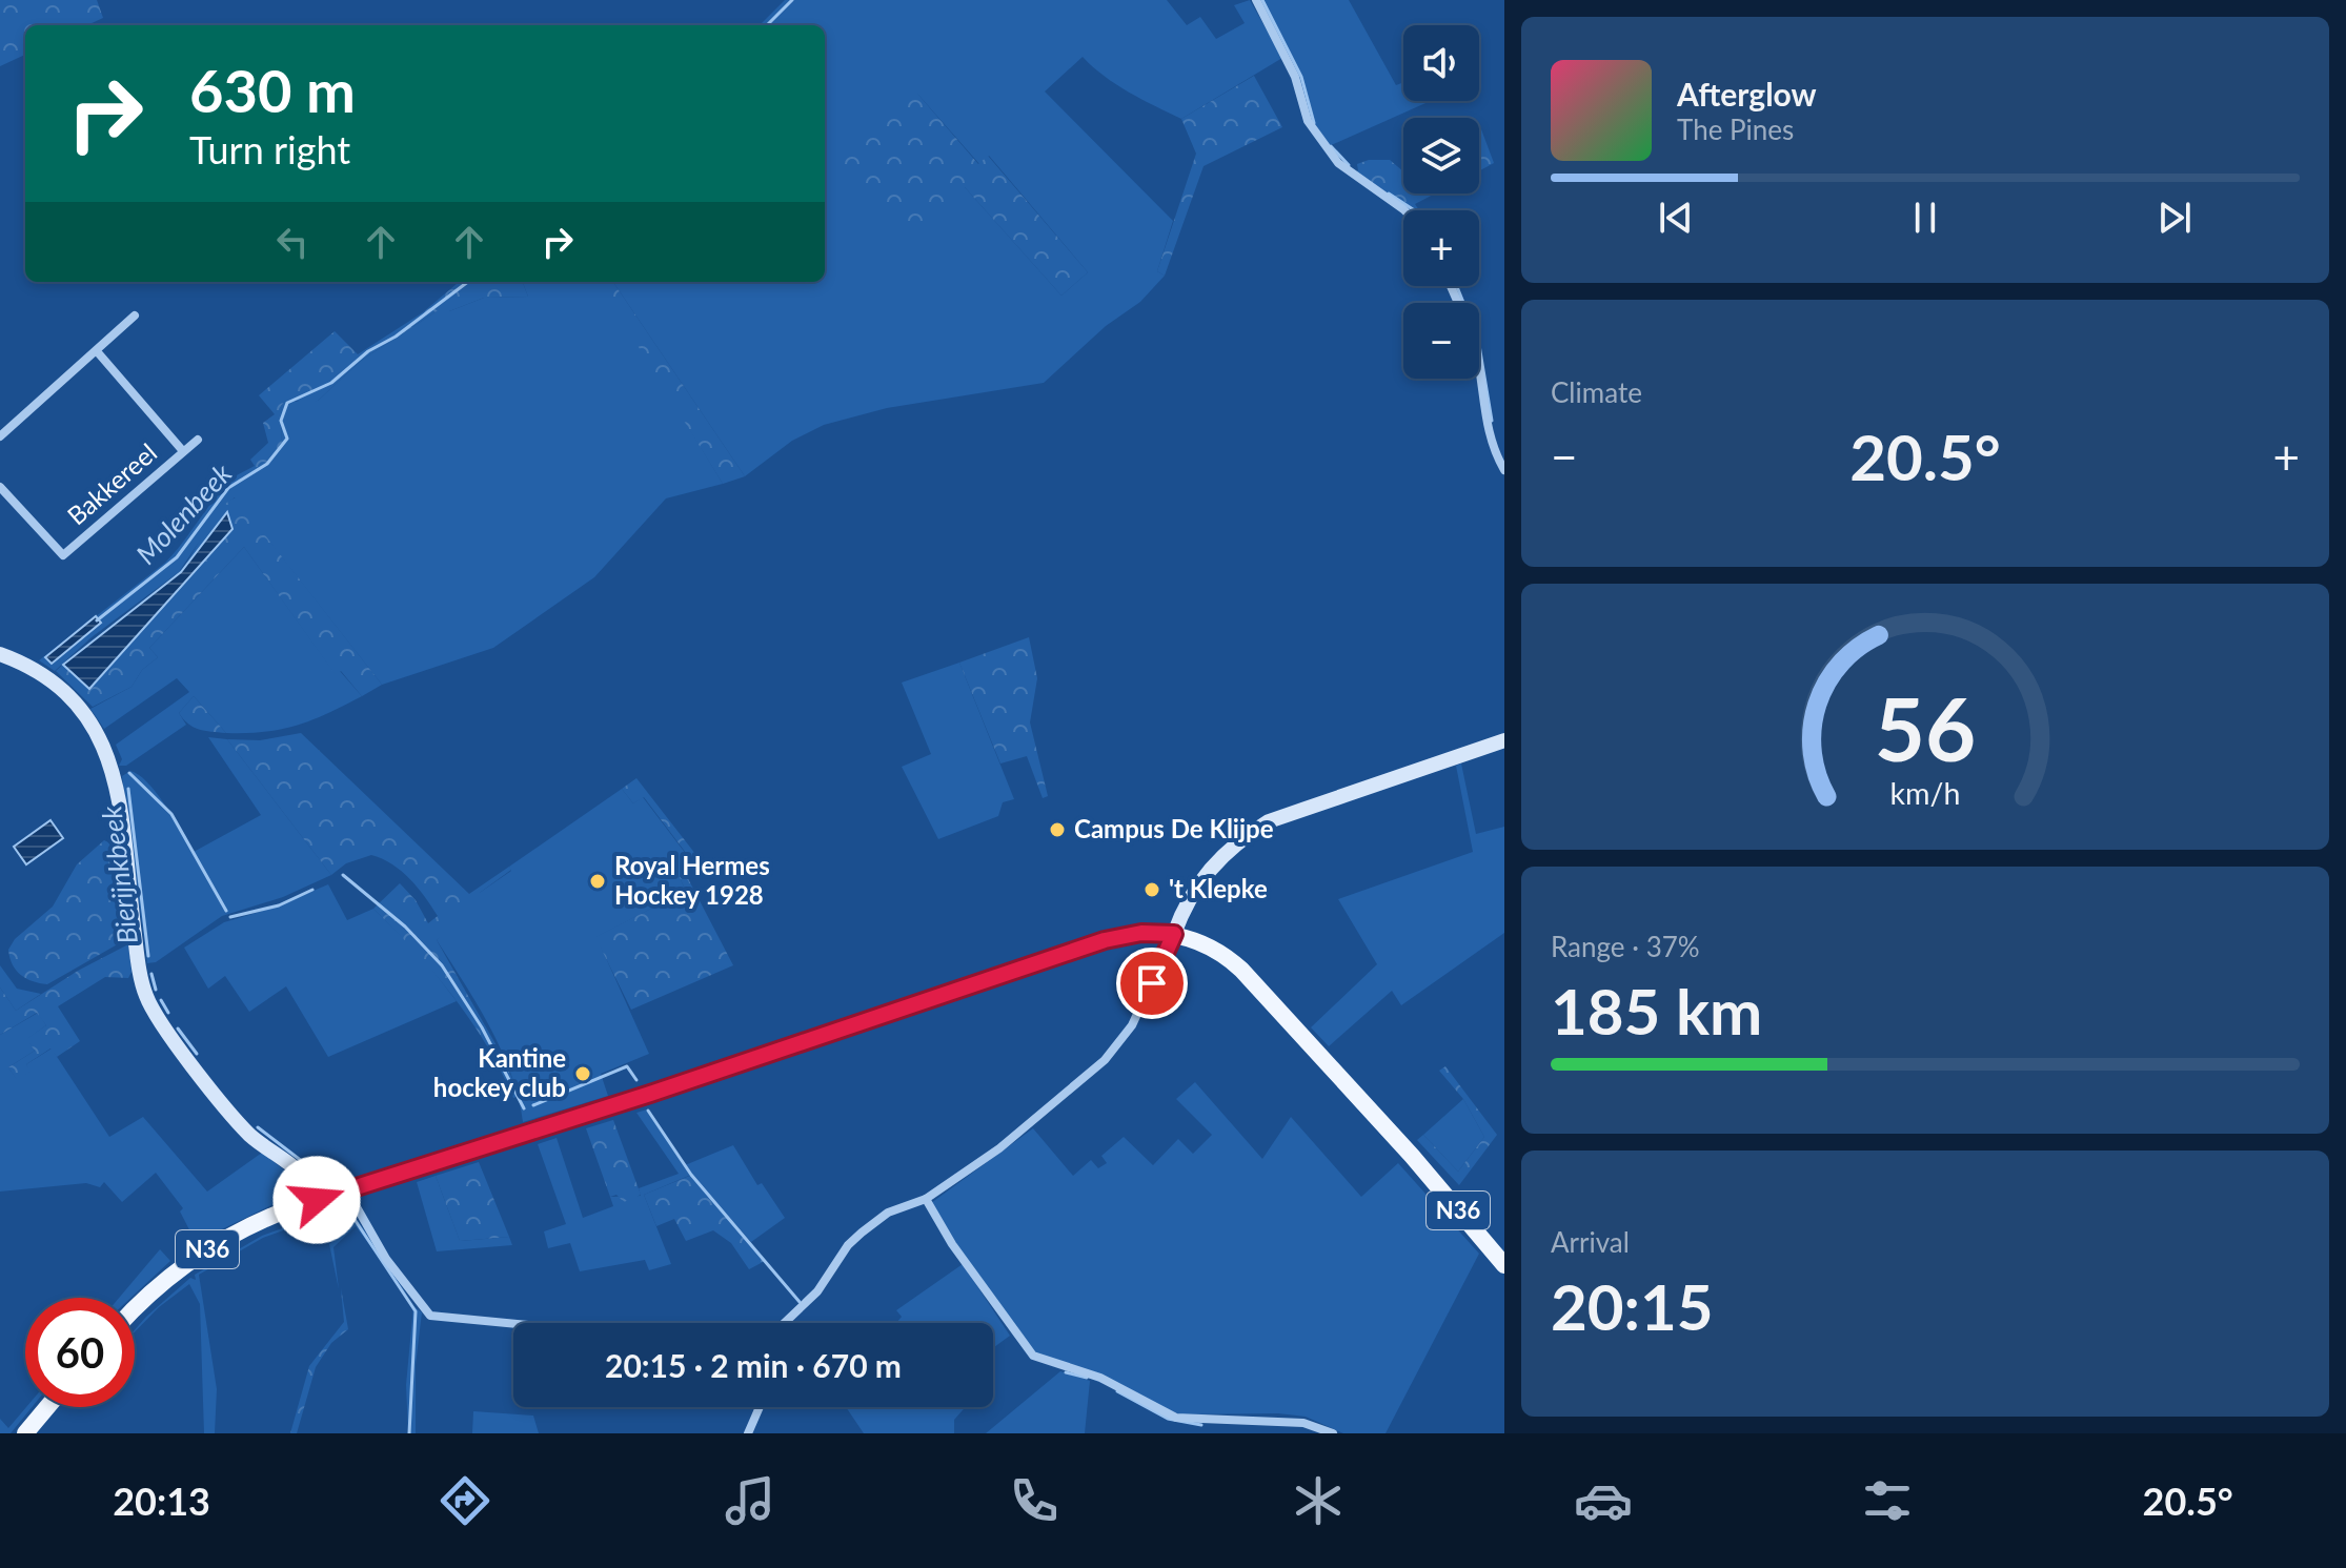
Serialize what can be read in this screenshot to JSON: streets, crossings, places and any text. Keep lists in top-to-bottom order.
{
  "streets": {
    "main road": ["N36"],
    "street": ["Bakkereel"]
  },
  "water": ["Molenbeek", "Bierijnkbeek"],
  "places": [
    "Campus De Klijpe",
    "Royal Hermes Hockey 1928",
    "'t Klepke",
    "Kantine hockey club"
  ],
  "page": {
    "map_buttons": ["+", "−"],
    "turn": ["630 m", "Turn right"],
    "song": ["Afterglow", "The Pines"],
    "tile": [
      "Climate",
      ["Range · 37%", "185 km"],
      ["Arrival", "20:15"]
    ],
    "heat": ["−", "20.5°", "+"],
    "limit": "60",
    "trip": "20:15 · 2 min · 670 m",
    "tabs": ["20:13", "20.5°"],
    "gauge": ["56", "km/h"]
  }
}
